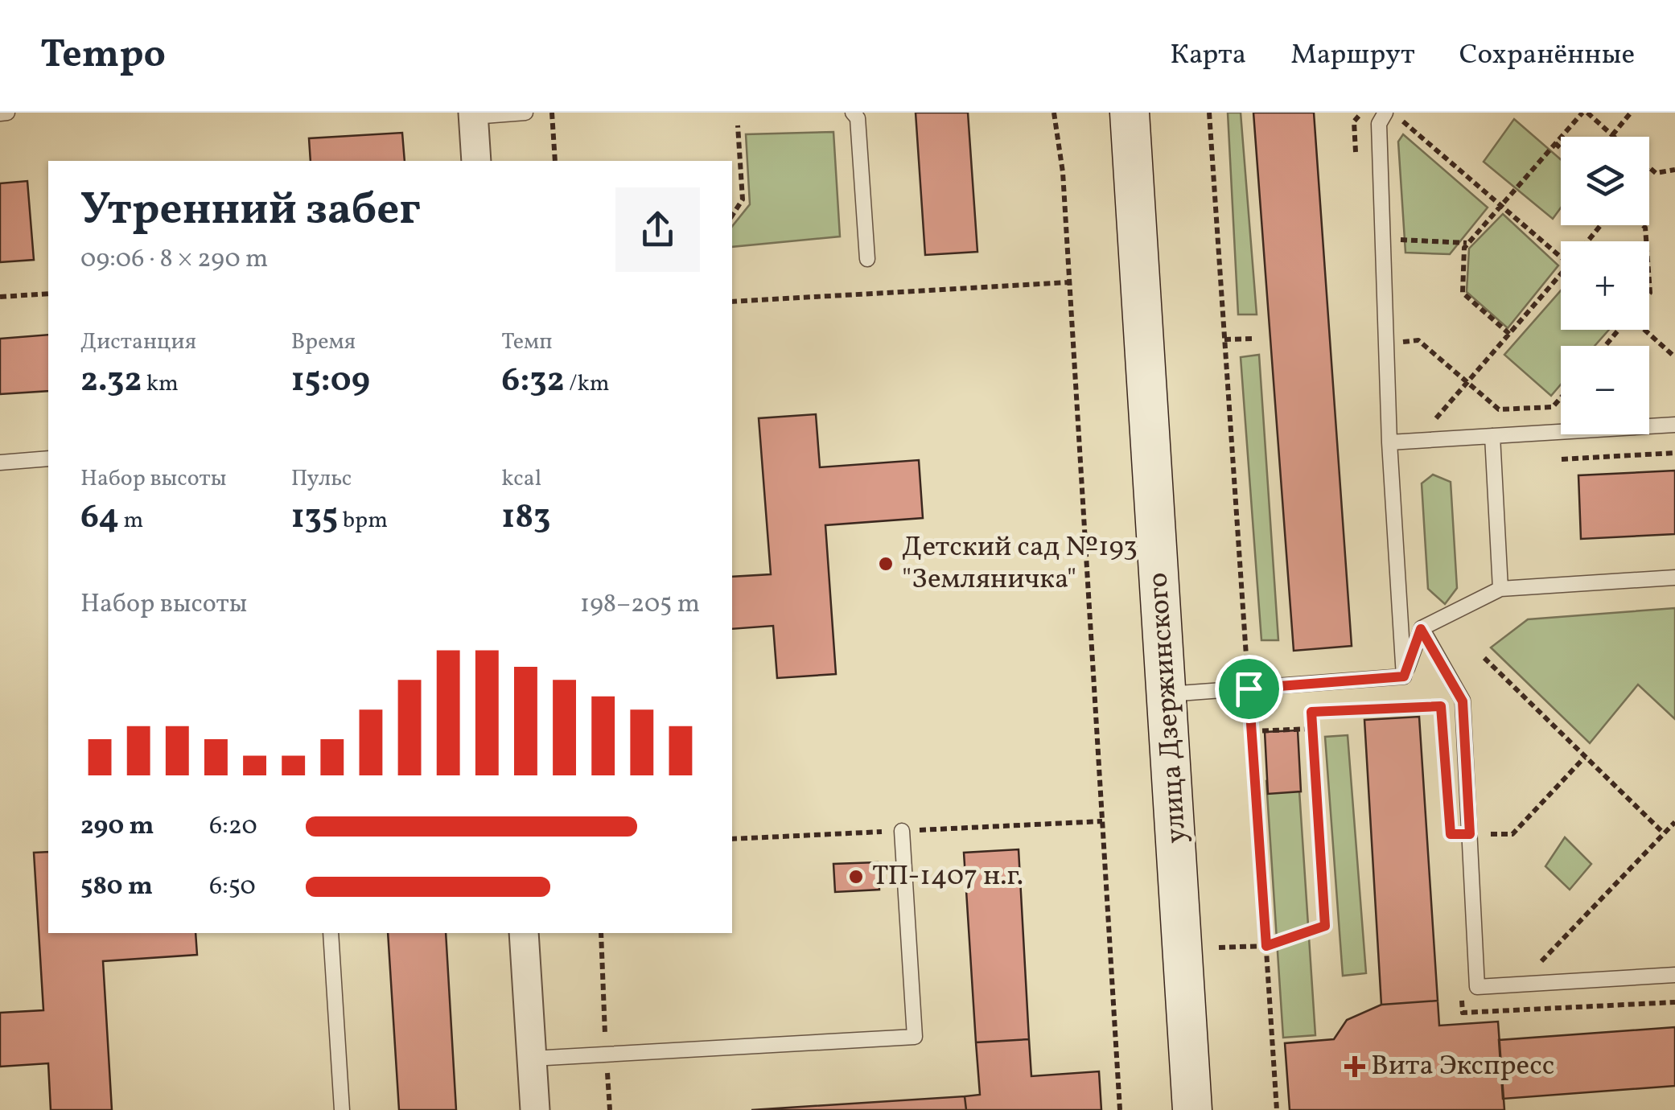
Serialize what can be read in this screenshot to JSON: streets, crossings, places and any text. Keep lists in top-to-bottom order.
{
  "streets": {
    "main road": ["улица Дзержинского"]
  },
  "places": {
    "other": ["Детский сад №193 \"Земляничка\"", "ТП-1407 н.г."],
    "health": ["Вита Экспресс"]
  },
  "page": {
    "header": "Tempo",
    "nav": ["Карта", "Маршрут", "Сохранённые"],
    "map_buttons": ["+", "−"],
    "heading": ["Утренний забег", "09:06 · 8 × 290 m"],
    "stats": [
      ["Дистанция", "2.32 km"],
      ["Время", "15:09"],
      ["Темп", "6:32 /km"],
      ["Набор высоты", "64 m"],
      ["Пульс", "135 bpm"],
      ["kcal", "183"]
    ],
    "chart": ["Набор высоты", "198–205 m"],
    "list": [
      {
        "name": "290 m",
        "note": "6:20"
      },
      {
        "name": "580 m",
        "note": "6:50"
      }
    ]
  }
}
